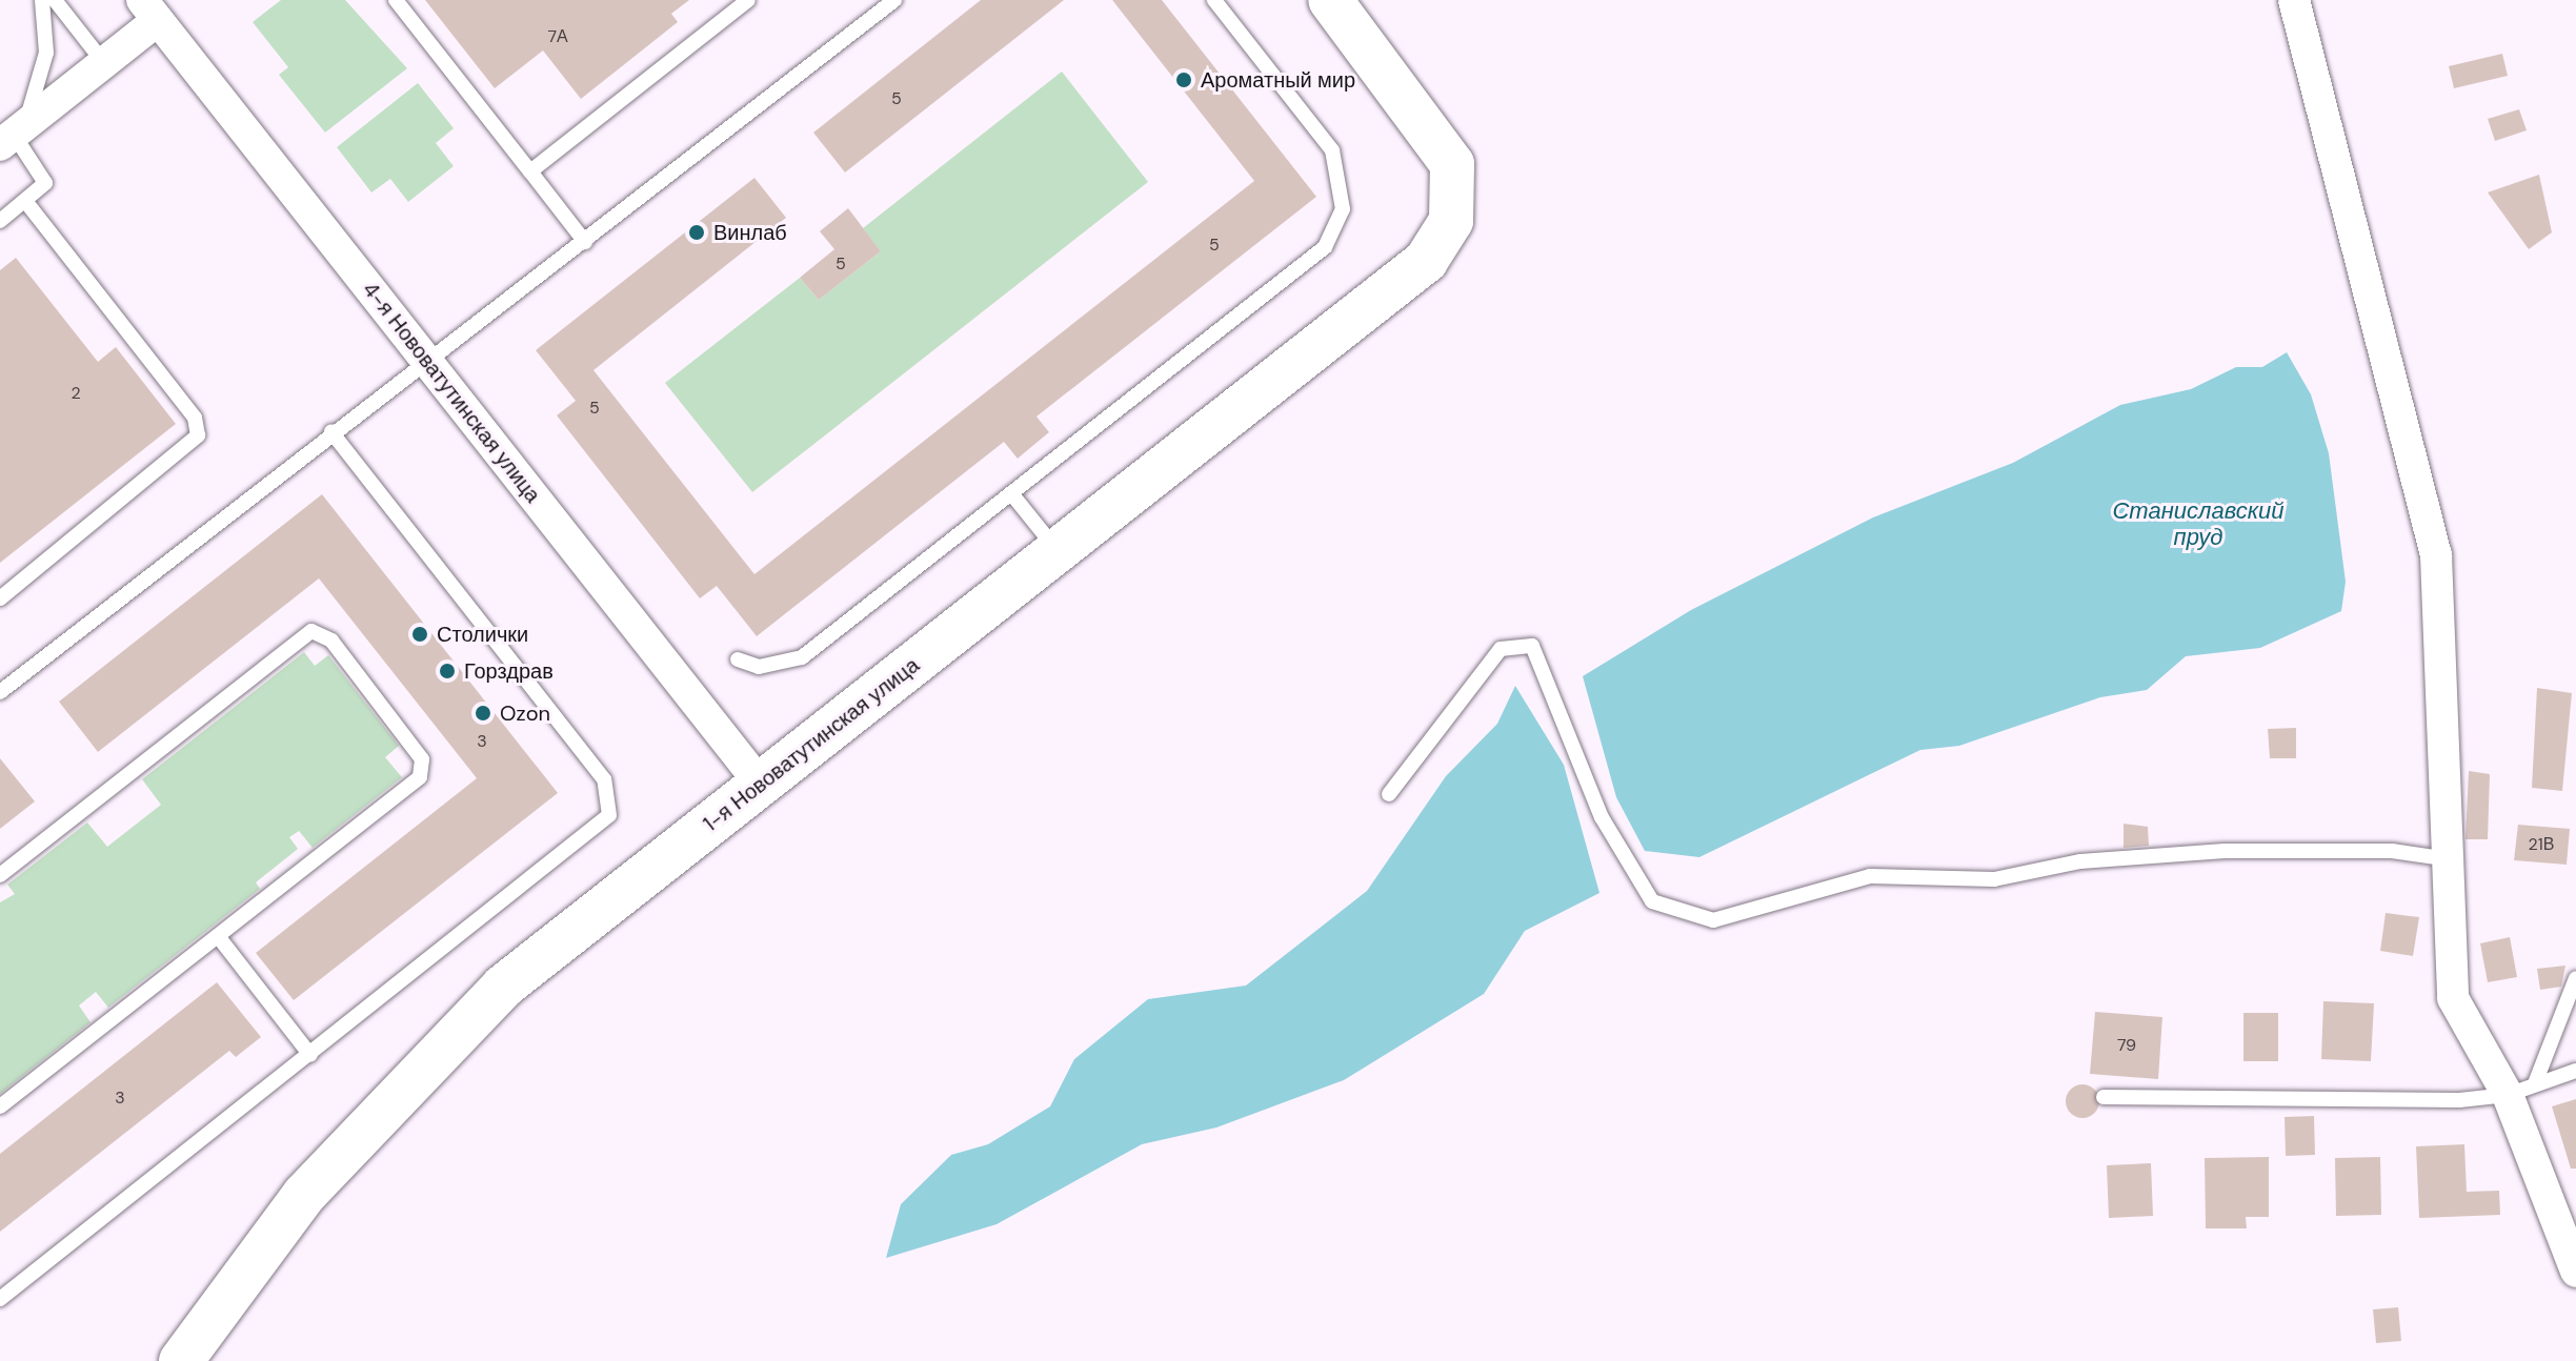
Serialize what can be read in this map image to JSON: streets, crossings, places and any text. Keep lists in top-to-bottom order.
{
  "streets": {
    "street": ["4-я Нововатутинская улица", "1-я Нововатутинская улица"]
  },
  "crossings": [
    ["4-я Нововатутинская улица", "1-я Нововатутинская улица"]
  ],
  "water": ["Станиславский пруд"],
  "places": [
    "Ароматный мир",
    "Винлаб",
    "Столички",
    "Горздрав",
    "Ozon"
  ],
  "house_numbers": [
    "7А",
    "5",
    "5",
    "5",
    "2",
    "5",
    "3",
    "21В",
    "79",
    "3"
  ]
}
